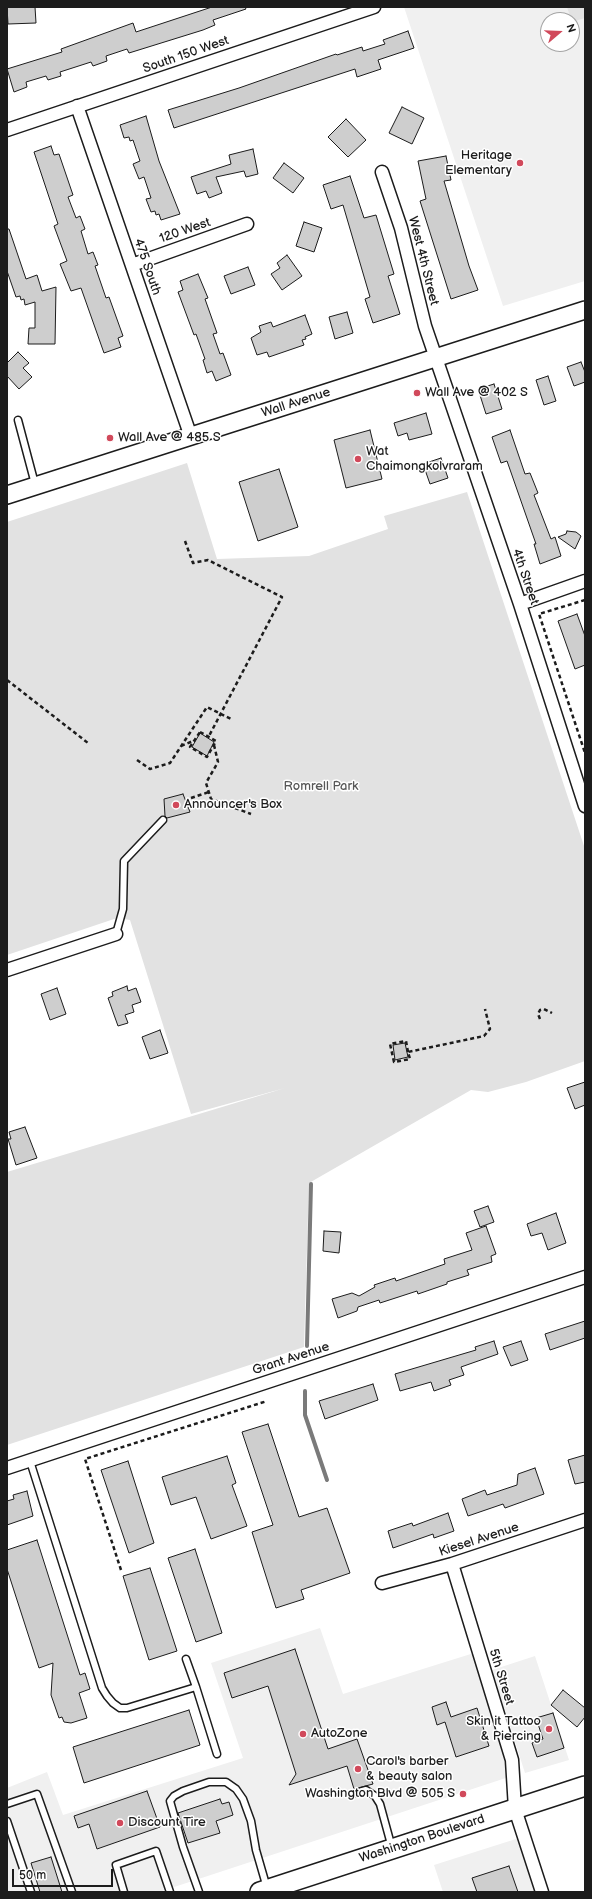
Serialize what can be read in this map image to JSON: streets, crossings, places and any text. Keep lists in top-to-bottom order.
{
  "streets": {
    "main road": ["Wall Avenue", "Washington Boulevard"],
    "street": [
      "South 150 West",
      "120 West",
      "West 4th Street",
      "475 South",
      "4th Street",
      "Grant Avenue",
      "Kiesel Avenue",
      "5th Street"
    ]
  },
  "crossings": [
    ["South 150 West", "475 South"],
    ["120 West", "475 South"],
    ["West 4th Street", "Wall Avenue"],
    ["West 4th Street", "4th Street"],
    ["475 South", "Wall Avenue"],
    ["Wall Avenue", "4th Street"],
    ["Kiesel Avenue", "5th Street"],
    ["5th Street", "Washington Boulevard"]
  ],
  "parks": ["Romrell Park"],
  "places": [
    "Heritage Elementary",
    "Wall Ave @ 402 S",
    "Wall Ave @ 485 S",
    "Wat Chaimongkolvraram",
    "Announcer's Box",
    "Skin it Tattoo & Piercing",
    "AutoZone",
    "Carol's barber & beauty salon",
    "Washington Blvd @ 505 S",
    "Discount Tire"
  ],
  "scale_bar": "50 m",
  "north": "right"
}
